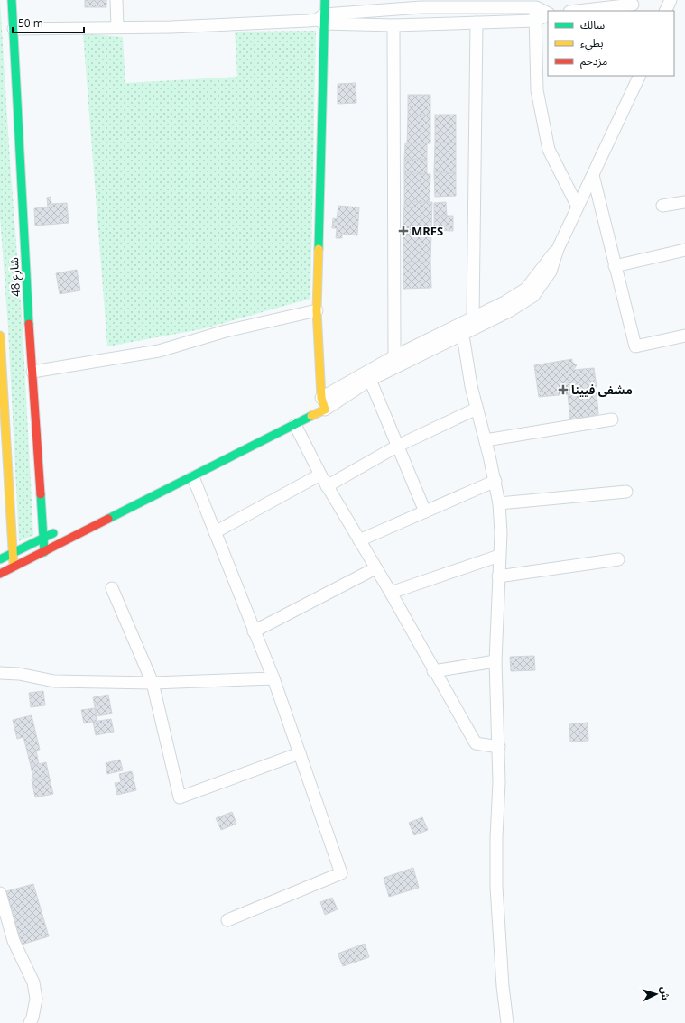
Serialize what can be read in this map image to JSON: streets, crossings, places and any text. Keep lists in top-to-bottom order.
{
  "streets": {
    "main road": ["48 شارع"]
  },
  "places": {
    "health": ["MRFS", "مشفى فيينا"]
  },
  "legend": ["سالك", "بطيء", "مزدحم"],
  "scale_bar": "50 m",
  "north": "right"
}
